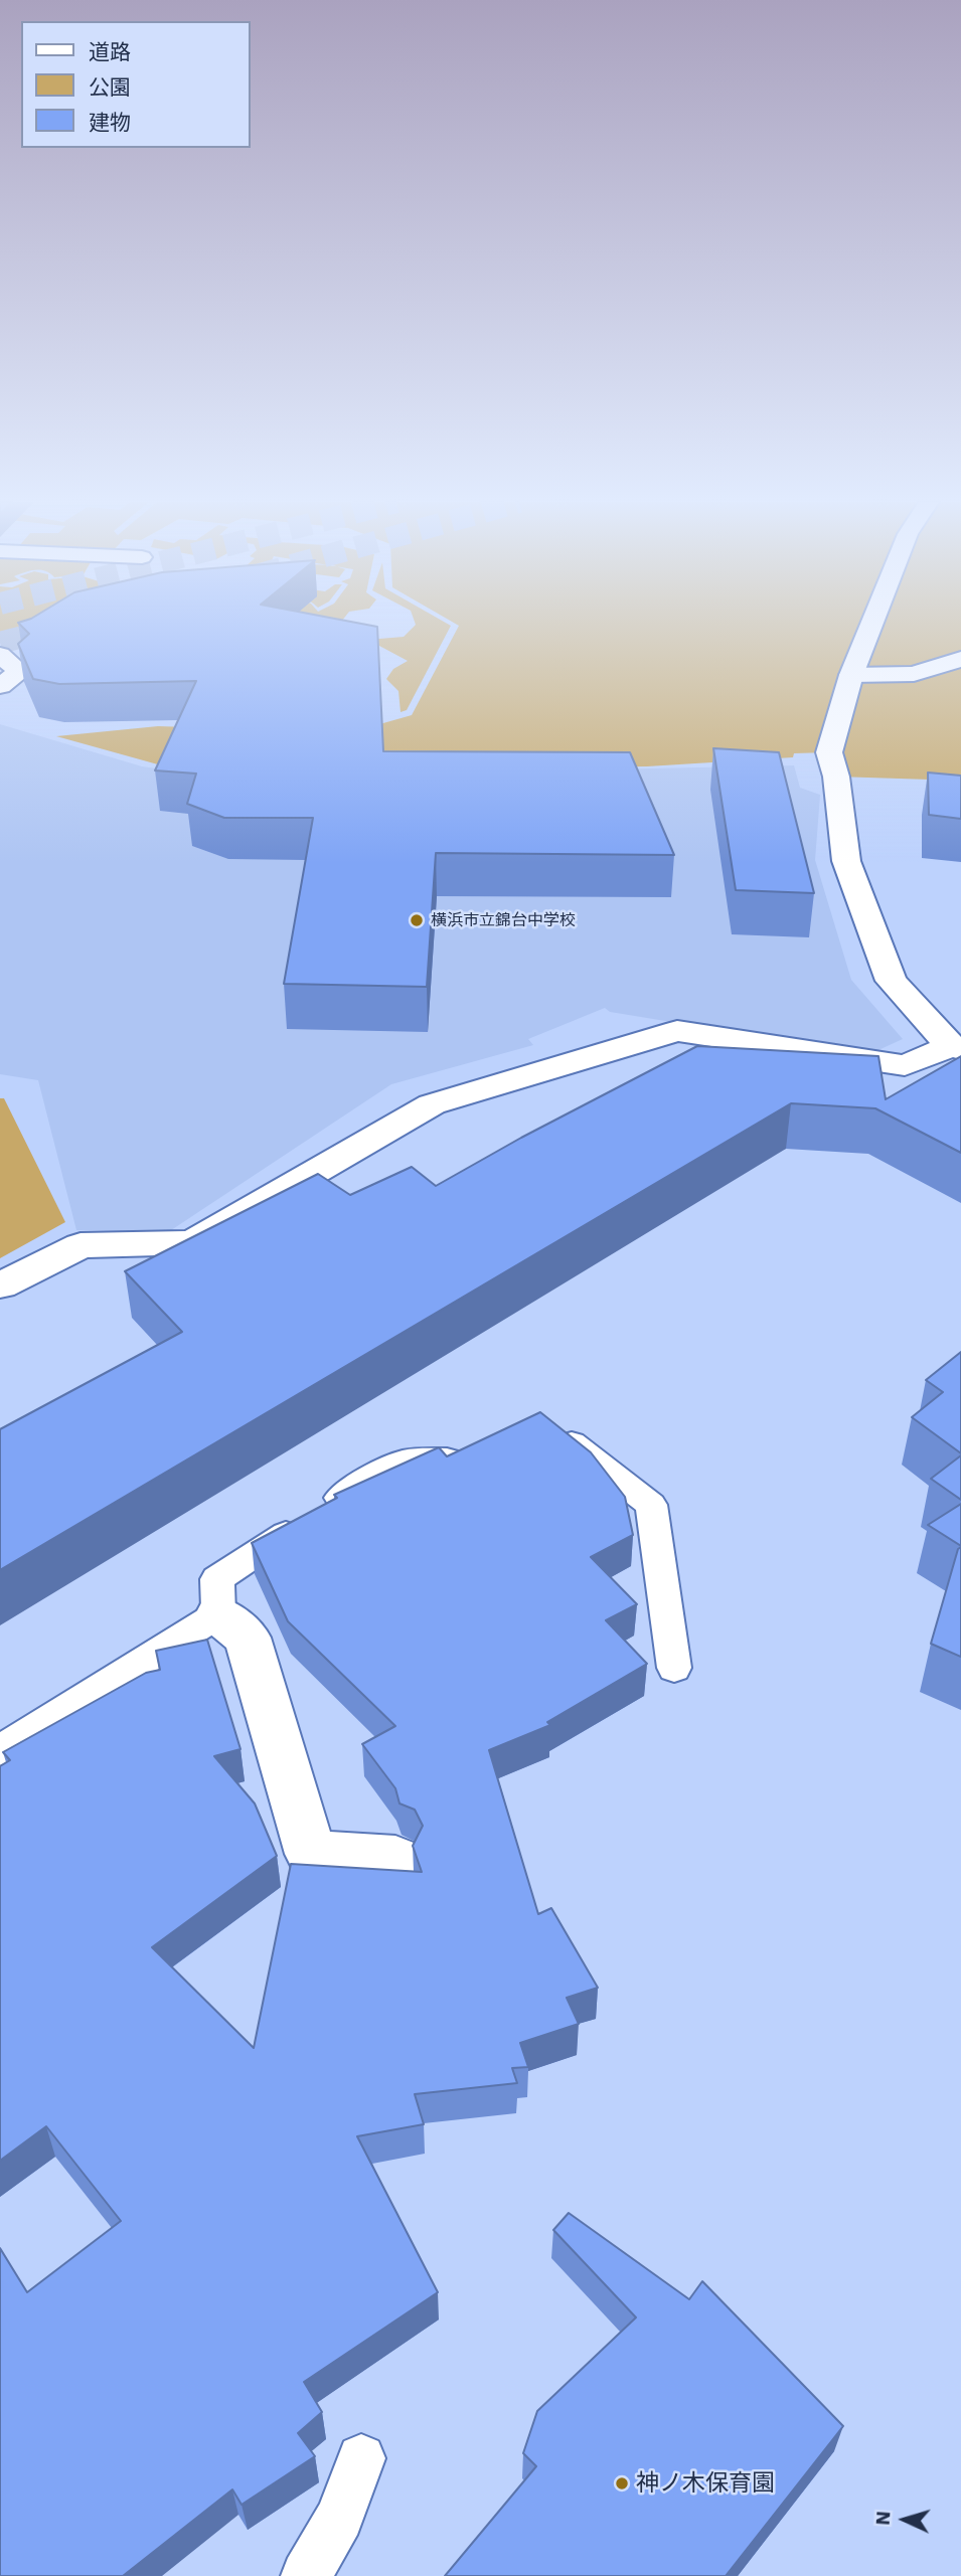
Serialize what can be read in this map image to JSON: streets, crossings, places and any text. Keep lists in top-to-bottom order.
{
  "places": ["横浜市立錦台中学校", "神ノ木保育園"],
  "legend": ["道路", "公園", "建物"],
  "north": "left"
}
